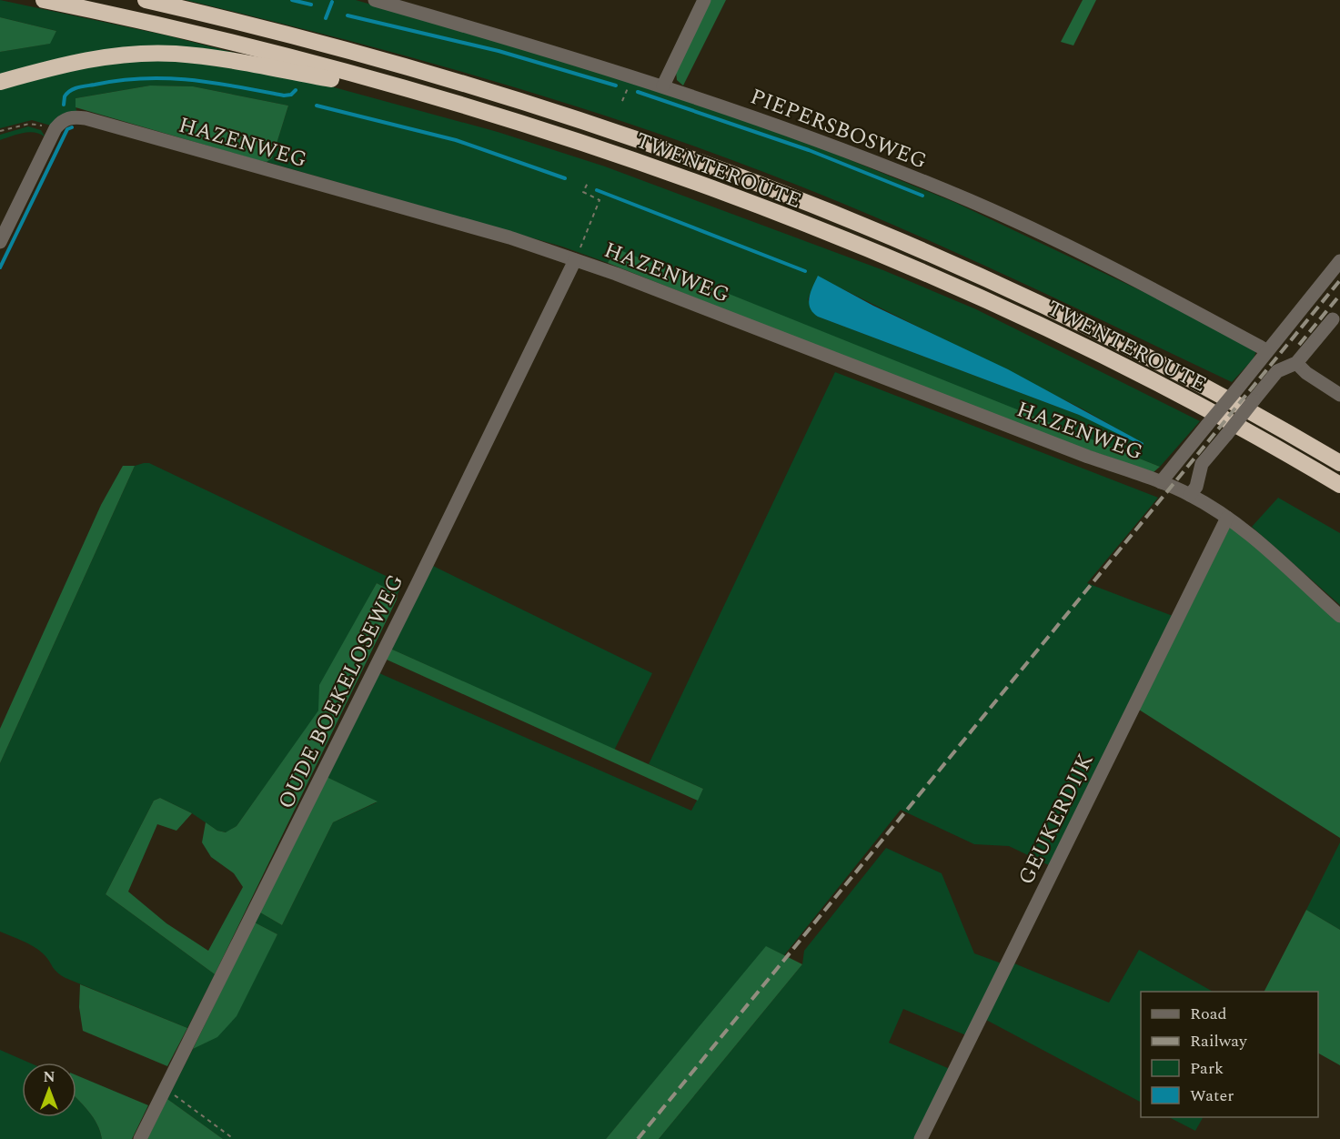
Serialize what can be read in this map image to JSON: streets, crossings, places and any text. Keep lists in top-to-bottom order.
{
  "streets": {
    "highway": ["TWENTEROUTE"],
    "street": [
      "PIEPERSBOSWEG",
      "HAZENWEG",
      "OUDE BOEKELOSEWEG",
      "GEUKERDIJK"
    ]
  },
  "crossings": [
    ["HAZENWEG", "OUDE BOEKELOSEWEG"],
    ["HAZENWEG", "GEUKERDIJK"]
  ],
  "legend": [
    "Road",
    "Railway",
    "Park",
    "Water"
  ],
  "north": "top"
}
